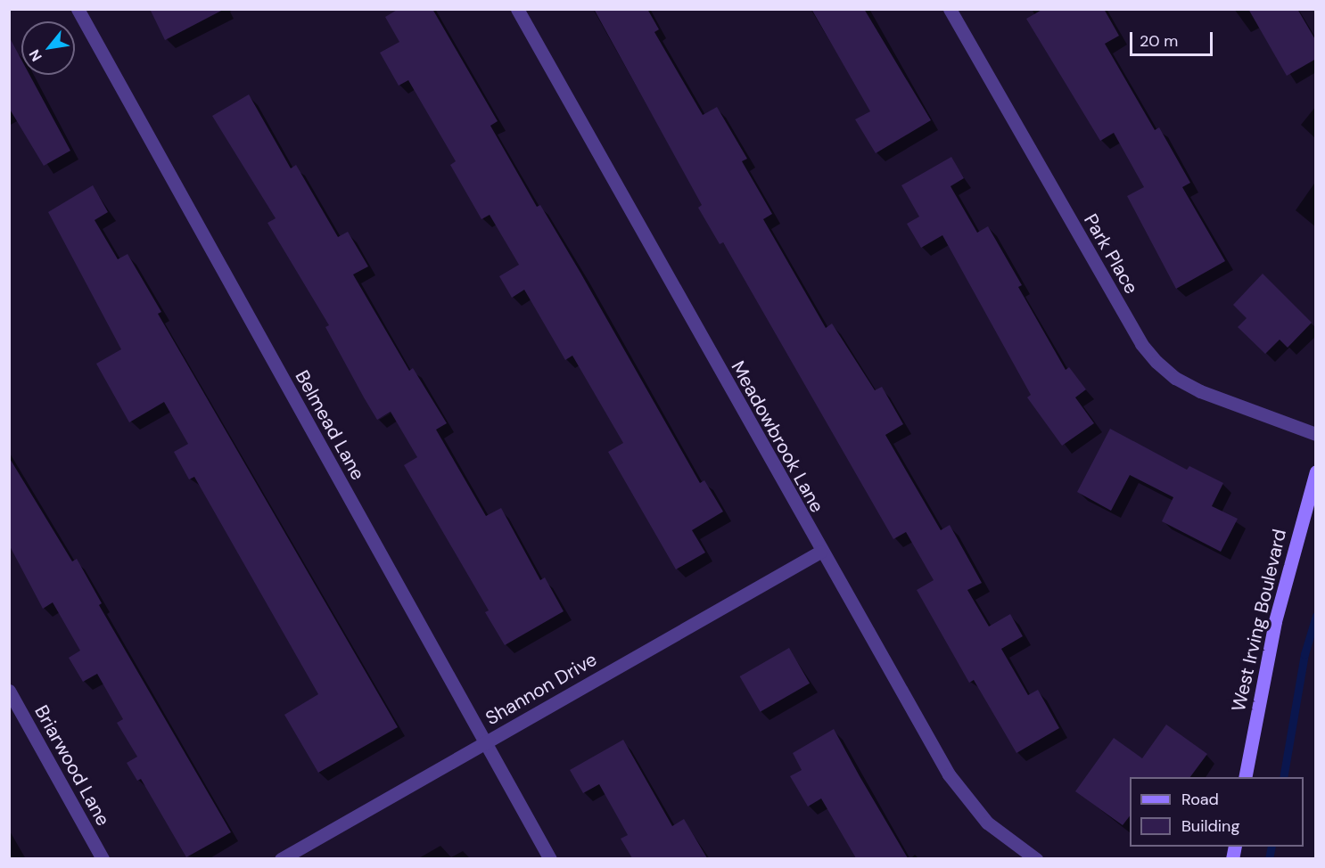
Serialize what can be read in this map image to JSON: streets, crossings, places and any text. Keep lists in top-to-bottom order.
{
  "streets": {
    "street": [
      "Park Place",
      "Belmead Lane",
      "Meadowbrook Lane",
      "West Irving Boulevard",
      "Shannon Drive",
      "Briarwood Lane"
    ]
  },
  "crossings": [
    ["Belmead Lane", "Shannon Drive"],
    ["Meadowbrook Lane", "Shannon Drive"]
  ],
  "legend": ["Road", "Building"],
  "scale_bar": "20 m",
  "north": "bottom left"
}
